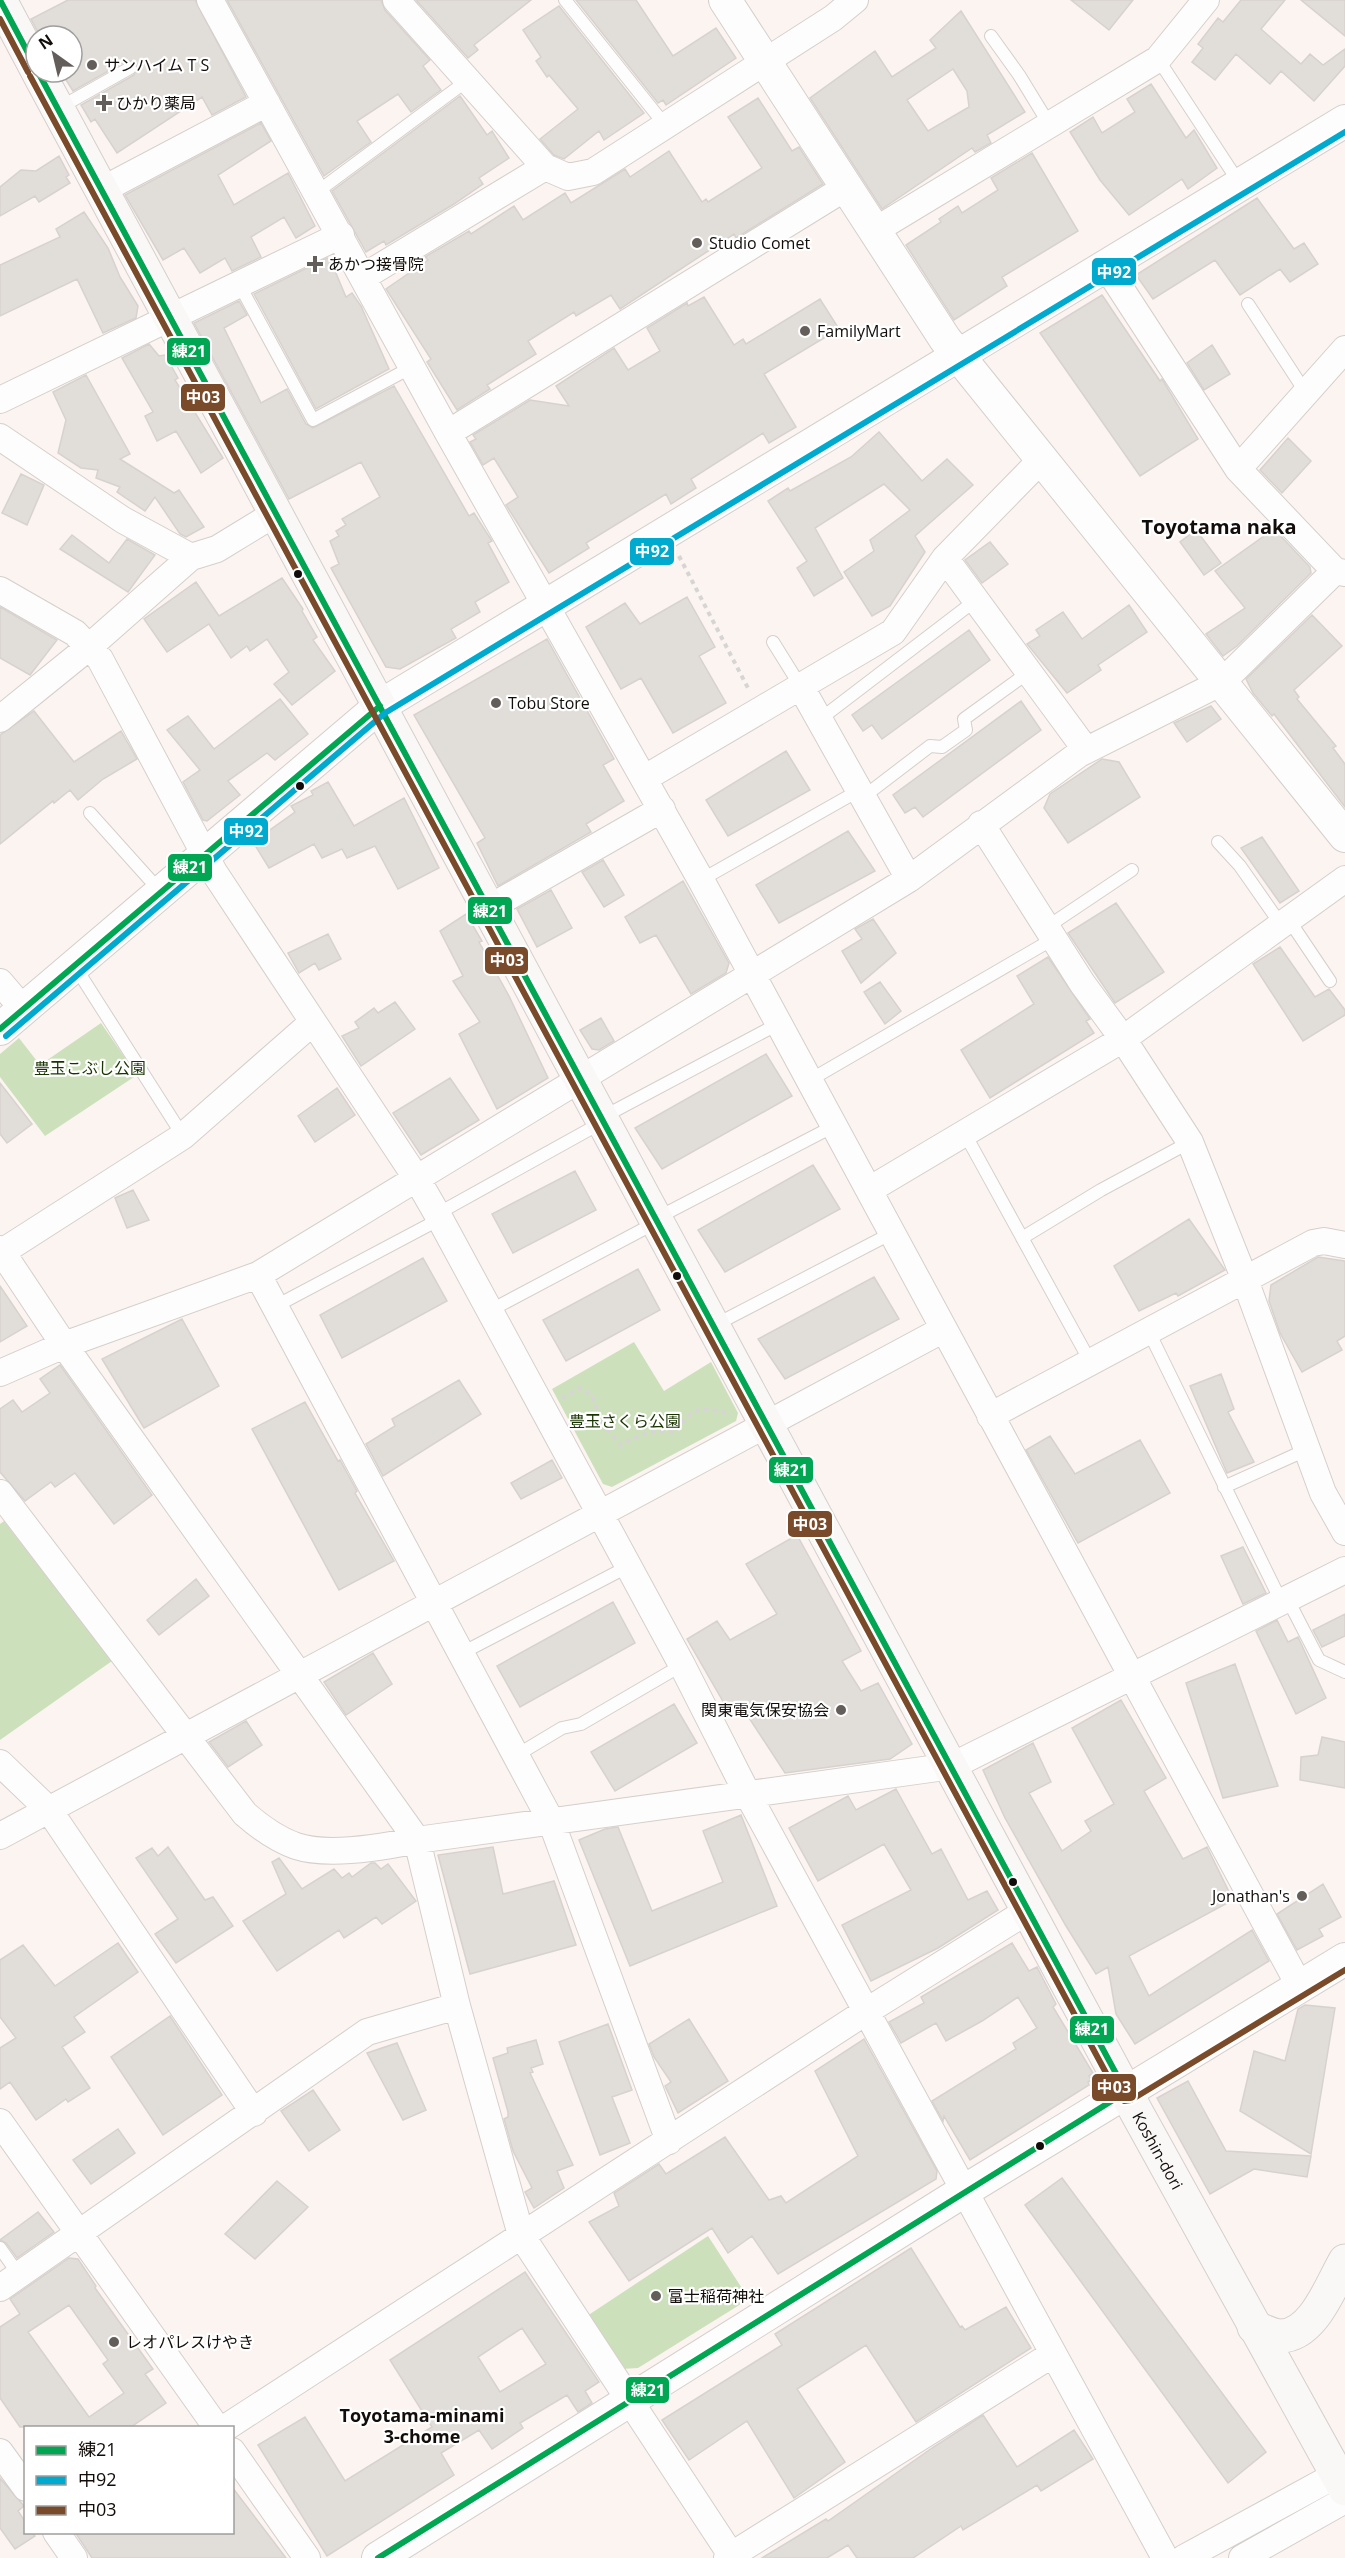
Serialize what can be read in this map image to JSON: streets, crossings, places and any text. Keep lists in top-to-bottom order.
{
  "streets": {
    "main road": ["Koshin-dori"]
  },
  "districts": ["Toyotama naka", "Toyotama-minami 3-chome"],
  "parks": ["豊玉こぶし公園", "豊玉さくら公園"],
  "places": {
    "other": [
      "サンハイム T S",
      "Studio Comet",
      "FamilyMart",
      "Tobu Store",
      "関東電気保安協会",
      "Jonathan's",
      "富士稲荷神社",
      "レオパレスけやき"
    ],
    "health": ["ひかり薬局", "あかつ接骨院"]
  },
  "lines": ["transit line 練21", "transit line 中03", "transit line 中92"],
  "legend": ["練21", "中92", "中03"],
  "north": "top left"
}
